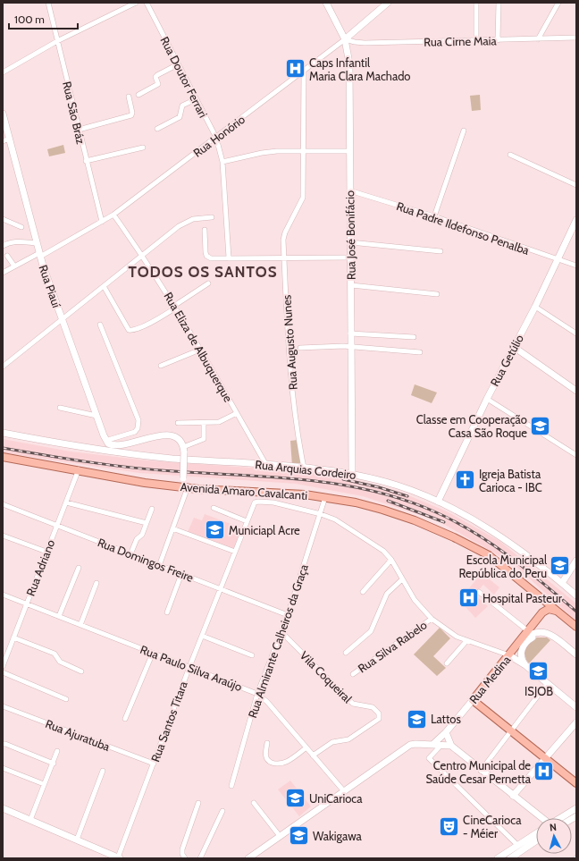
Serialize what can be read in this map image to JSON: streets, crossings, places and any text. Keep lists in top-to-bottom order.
{
  "streets": {
    "main road": ["Avenida Amaro Cavalcanti", "Rua Medina"],
    "street": [
      "Rua Cirne Maia",
      "Rua Doutor Ferrari",
      "Rua São Bráz",
      "Rua Honório",
      "Rua Padre Ildefonso Penalba",
      "Rua José Bonifácio",
      "Rua Piauí",
      "Rua Augusto Nunes",
      "Rua Eliza de Albuquerque",
      "Rua Getúlio",
      "Rua Arquias Cordeiro",
      "Rua Domingos Freire",
      "Rua Adriano",
      "Rua Almirante Calheiros da Graça",
      "Rua Silva Rabelo",
      "Rua Paulo Silva Araújo",
      "Vila Coqueiral",
      "Rua Santos Titara",
      "Rua Ajuratuba"
    ]
  },
  "crossings": [
    ["Rua Cirne Maia", "Rua Honório"],
    ["Rua Cirne Maia", "Rua José Bonifácio"],
    ["Rua Doutor Ferrari", "Rua Honório"],
    ["Rua São Bráz", "Rua Honório"],
    ["Rua Honório", "Rua José Bonifácio"],
    ["Rua Honório", "Rua Piauí"],
    ["Rua Honório", "Rua Augusto Nunes"],
    ["Rua Honório", "Rua Eliza de Albuquerque"],
    ["Rua Padre Ildefonso Penalba", "Rua José Bonifácio"],
    ["Rua Padre Ildefonso Penalba", "Rua Getúlio"],
    ["Rua José Bonifácio", "Rua Arquias Cordeiro"],
    ["Rua Augusto Nunes", "Rua Arquias Cordeiro"],
    ["Rua Eliza de Albuquerque", "Rua Arquias Cordeiro"],
    ["Rua Getúlio", "Rua Arquias Cordeiro"],
    ["Avenida Amaro Cavalcanti", "Rua Adriano"],
    ["Avenida Amaro Cavalcanti", "Rua Almirante Calheiros da Graça"],
    ["Rua Domingos Freire", "Rua Adriano"],
    ["Rua Domingos Freire", "Rua Almirante Calheiros da Graça"],
    ["Rua Domingos Freire", "Rua Santos Titara"],
    ["Rua Adriano", "Rua Paulo Silva Araújo"],
    ["Rua Almirante Calheiros da Graça", "Rua Silva Rabelo"],
    ["Rua Almirante Calheiros da Graça", "Rua Paulo Silva Araújo"],
    ["Rua Almirante Calheiros da Graça", "Vila Coqueiral"],
    ["Rua Silva Rabelo", "Rua Medina"],
    ["Rua Silva Rabelo", "Rua Santos Titara"],
    ["Rua Paulo Silva Araújo", "Vila Coqueiral"],
    ["Rua Paulo Silva Araújo", "Rua Santos Titara"],
    ["Rua Santos Titara", "Rua Ajuratuba"]
  ],
  "districts": ["TODOS OS SANTOS"],
  "places": {
    "hospital": ["Caps Infantil Maria Clara Machado", "Hospital Pasteur", "Centro Municipal de Saúde Cesar Pernetta"],
    "school or university": [
      "Classe em Cooperação Casa São Roque",
      "Municiapl Acre",
      "Escola Municipal República do Peru",
      "ISJOB",
      "Lattos",
      "UniCarioca",
      "Wakigawa"
    ],
    "church": ["Igreja Batista Carioca - IBC"],
    "theatre": ["CineCarioca - Méier"]
  },
  "scale_bar": "100 m",
  "north": "top"
}
